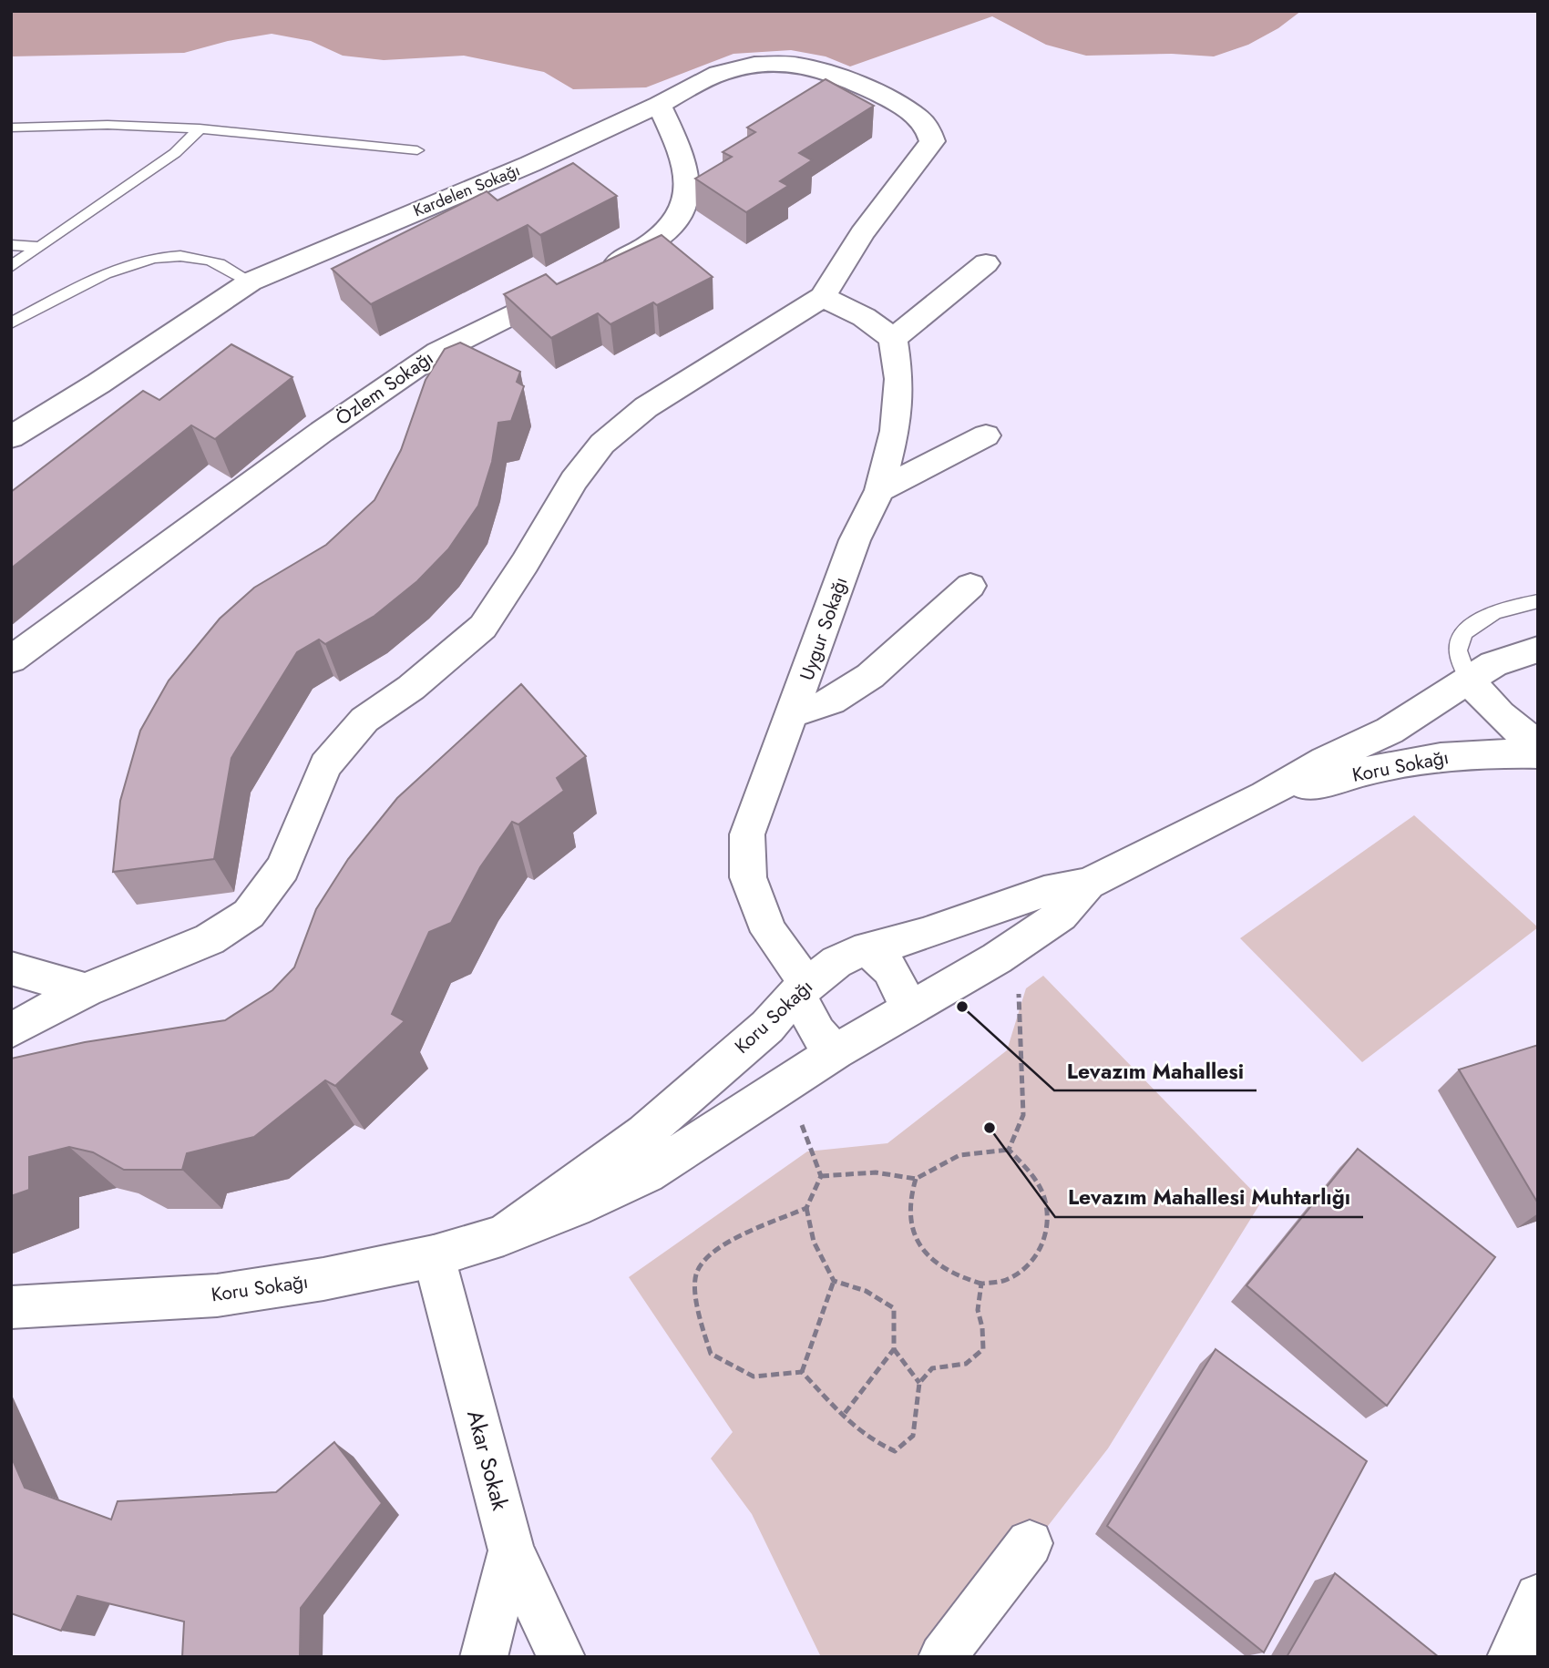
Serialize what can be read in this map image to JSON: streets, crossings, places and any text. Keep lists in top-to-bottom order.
{
  "streets": {
    "street": [
      "Kardelen Sokağı",
      "Özlem Sokağı",
      "Uygur Sokağı",
      "Koru Sokağı",
      "Akar Sokak"
    ]
  },
  "crossings": [
    ["Kardelen Sokağı", "Özlem Sokağı"],
    ["Uygur Sokağı", "Koru Sokağı"],
    ["Koru Sokağı", "Akar Sokak"]
  ],
  "places": ["Levazım Mahallesi", "Levazım Mahallesi Muhtarlığı"]
}
